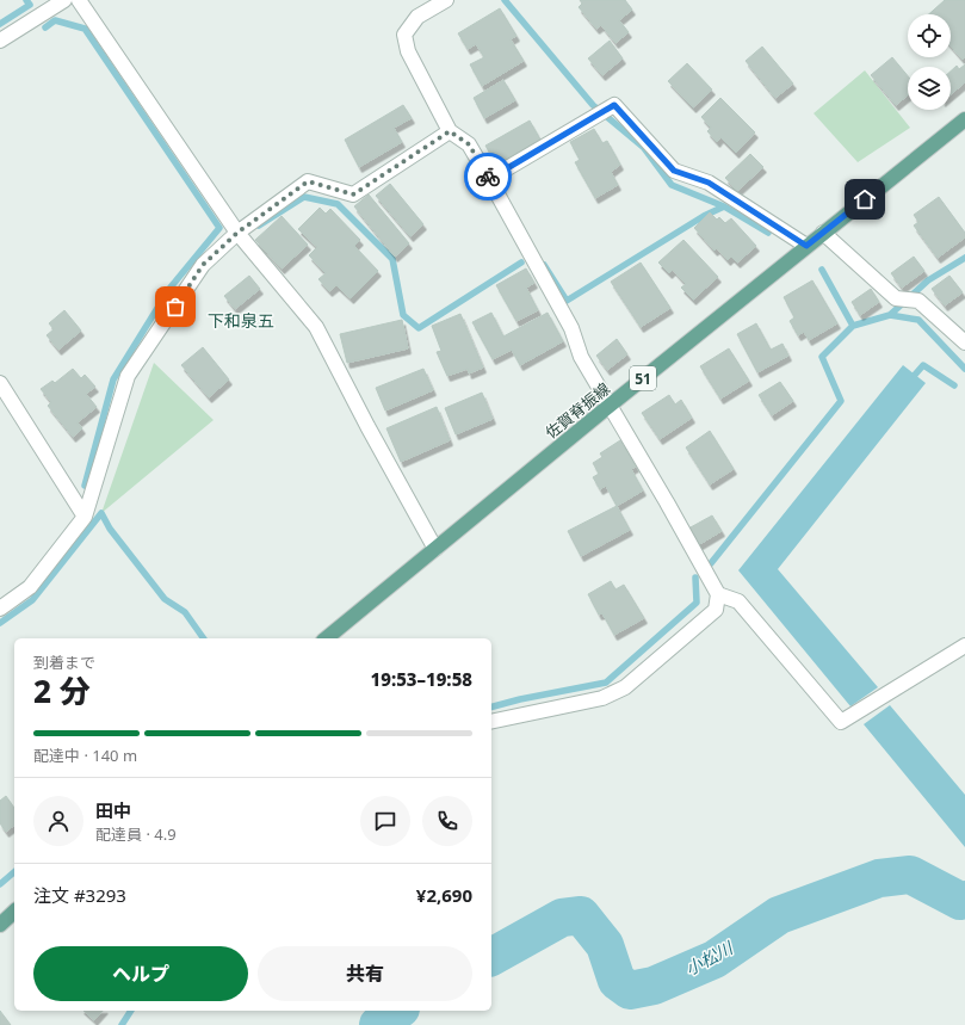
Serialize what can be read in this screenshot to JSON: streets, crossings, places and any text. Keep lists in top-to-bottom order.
{
  "streets": {
    "main road": ["51", "佐賀脊振線"]
  },
  "districts": ["下和泉五"],
  "water": ["小松川"],
  "page": {
    "heading": ["2 分", "到着まで", "19:53–19:58"],
    "panel": [
      "田中",
      "配達員 · 4.9",
      "注文 #3293",
      "¥2,690"
    ],
    "bar": "配達中 · 140 m",
    "buttons": ["ヘルプ", "共有"]
  }
}
